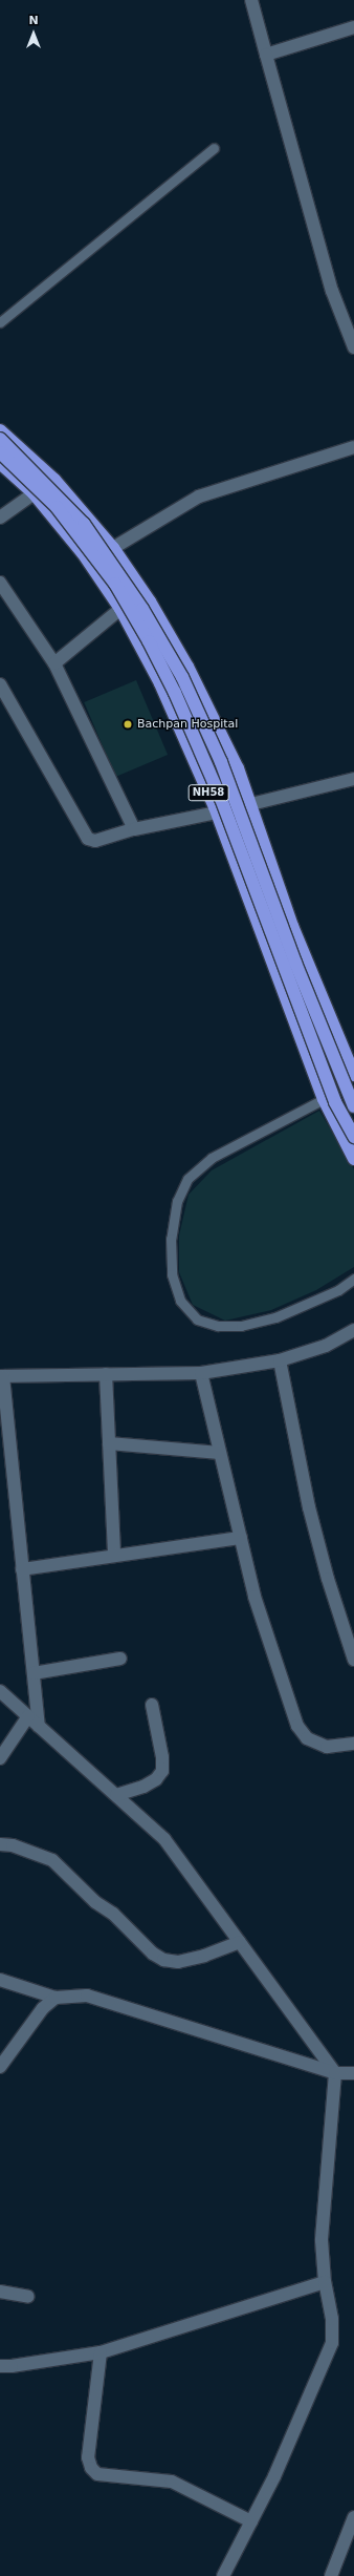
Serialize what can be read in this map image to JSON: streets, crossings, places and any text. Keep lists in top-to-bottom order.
{
  "streets": {
    "highway": ["NH58"]
  },
  "places": ["Bachpan Hospital"],
  "north": "top"
}
